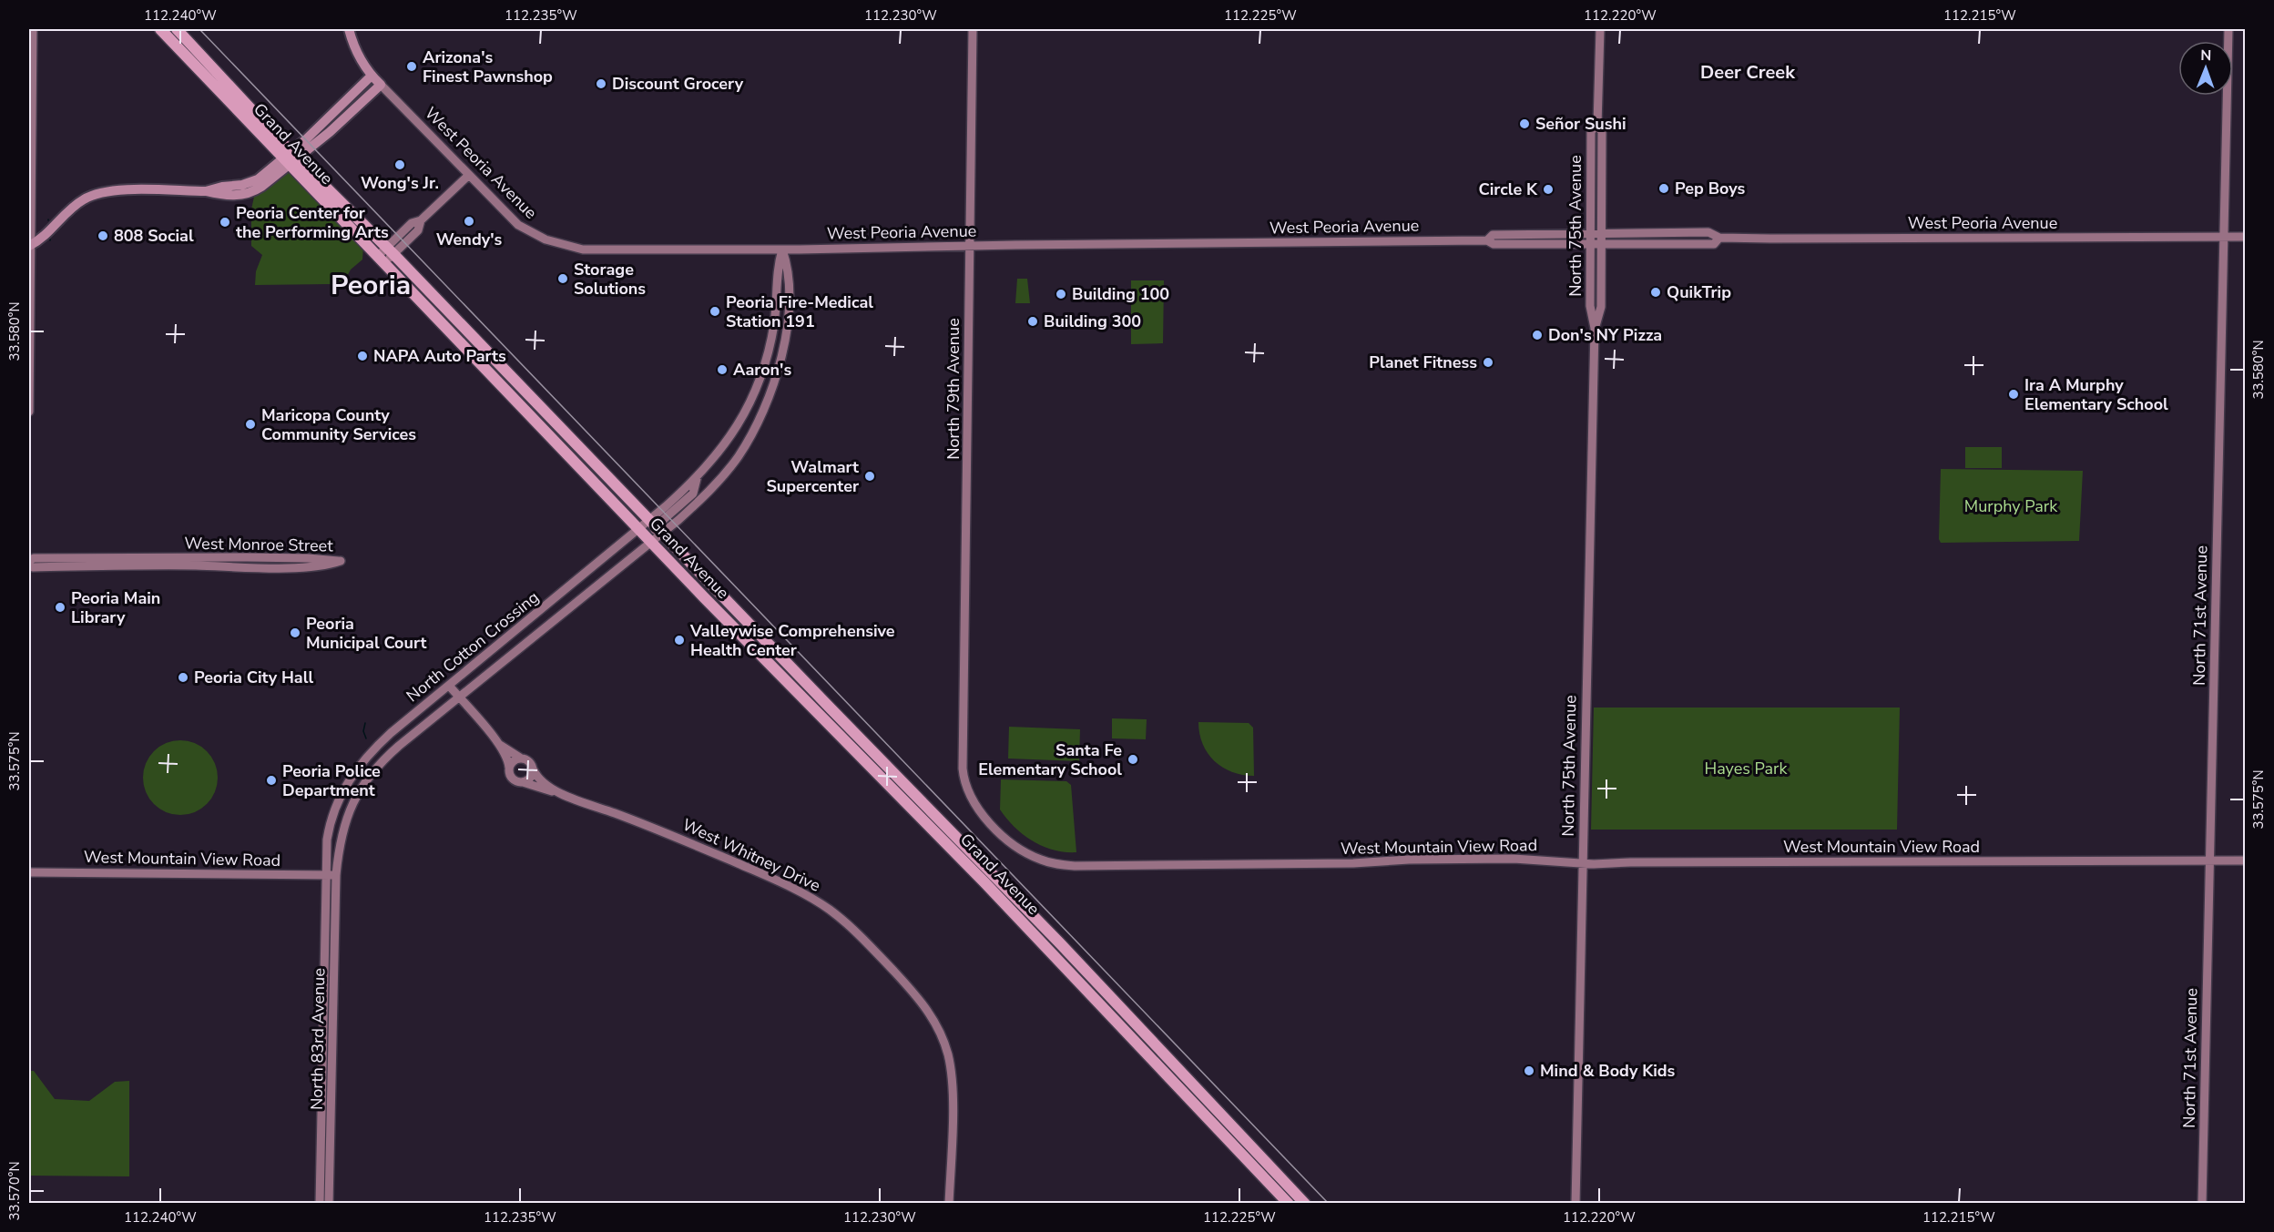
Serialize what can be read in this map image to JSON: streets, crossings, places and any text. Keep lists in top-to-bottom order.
{
  "streets": {
    "highway": ["Grand Avenue"],
    "main road": [
      "West Peoria Avenue",
      "North 75th Avenue",
      "North 79th Avenue",
      "West Monroe Street",
      "North 71st Avenue",
      "North Cotton Crossing",
      "West Mountain View Road",
      "West Whitney Drive",
      "North 83rd Avenue"
    ]
  },
  "crossings": [
    ["Grand Avenue", "North Cotton Crossing"],
    ["West Peoria Avenue", "North 75th Avenue"],
    ["West Peoria Avenue", "North 79th Avenue"],
    ["West Peoria Avenue", "North 71st Avenue"],
    ["West Peoria Avenue", "North Cotton Crossing"],
    ["North 75th Avenue", "West Mountain View Road"],
    ["North 79th Avenue", "West Mountain View Road"],
    ["North 71st Avenue", "West Mountain View Road"],
    ["North Cotton Crossing", "West Mountain View Road"],
    ["North Cotton Crossing", "West Whitney Drive"],
    ["North Cotton Crossing", "North 83rd Avenue"],
    ["West Mountain View Road", "North 83rd Avenue"]
  ],
  "districts": ["Deer Creek", "Peoria"],
  "parks": ["Murphy Park", "Hayes Park"],
  "places": [
    "Arizona's Finest Pawnshop",
    "Discount Grocery",
    "Señor Sushi",
    "Wong's Jr.",
    "Pep Boys",
    "Circle K",
    "Wendy's",
    "Peoria Center for the Performing Arts",
    "808 Social",
    "Storage Solutions",
    "QuikTrip",
    "Building 100",
    "Peoria Fire-Medical Station 191",
    "Building 300",
    "Don's NY Pizza",
    "NAPA Auto Parts",
    "Planet Fitness",
    "Aaron's",
    "Ira A Murphy Elementary School",
    "Maricopa County Community Services",
    "Walmart Supercenter",
    "Peoria Main Library",
    "Peoria Municipal Court",
    "Valleywise Comprehensive Health Center",
    "Peoria City Hall",
    "Santa Fe Elementary School",
    "Peoria Police Department",
    "Mind & Body Kids"
  ],
  "north": "top",
  "coordinates": [
    "112.240°W",
    "112.235°W",
    "112.230°W",
    "112.225°W",
    "112.220°W",
    "112.215°W",
    "33.580°N",
    "33.575°N",
    "33.570°N"
  ]
}
